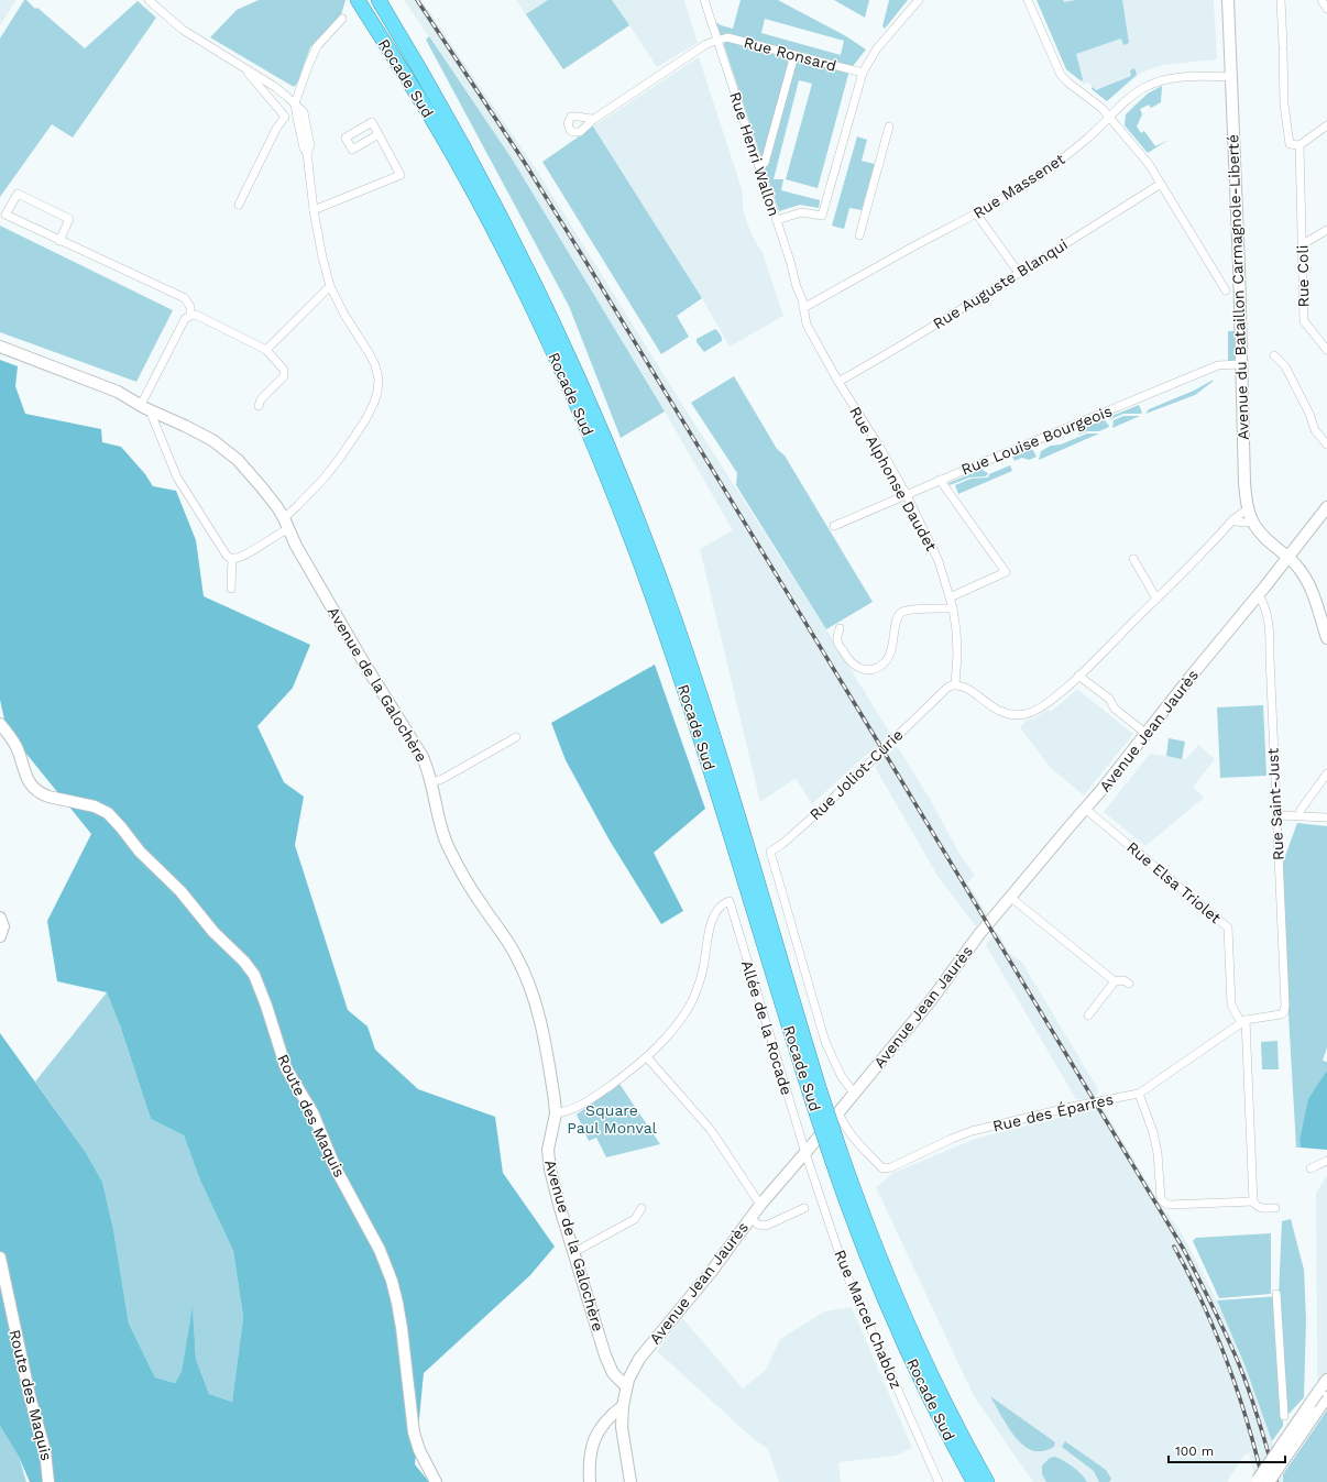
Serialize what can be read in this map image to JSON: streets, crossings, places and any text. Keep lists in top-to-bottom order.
{
  "streets": {
    "highway": ["Rocade Sud"],
    "main road": [
      "Avenue du Bataillon Carmagnole-Liberté",
      "Avenue de la Galochère",
      "Avenue Jean Jaurès",
      "Route des Maquis"
    ],
    "street": [
      "Rue Ronsard",
      "Rue Henri Wallon",
      "Rue Massenet",
      "Rue Coli",
      "Rue Auguste Blanqui",
      "Rue Louise Bourgeois",
      "Rue Alphonse Daudet",
      "Rue Joliot-Curie",
      "Rue Saint-Just",
      "Rue Elsa Triolet",
      "Allée de la Rocade",
      "Rue des Éparres",
      "Rue Marcel Chabloz"
    ]
  },
  "crossings": [
    ["Rue Ronsard", "Rue Henri Wallon"],
    ["Rue Henri Wallon", "Rue Massenet"],
    ["Rue Henri Wallon", "Rue Alphonse Daudet"],
    ["Rue Massenet", "Avenue du Bataillon Carmagnole-Liberté"],
    ["Rue Massenet", "Rue Alphonse Daudet"],
    ["Rue Auguste Blanqui", "Rue Alphonse Daudet"],
    ["Avenue du Bataillon Carmagnole-Liberté", "Rue Louise Bourgeois"],
    ["Avenue du Bataillon Carmagnole-Liberté", "Avenue Jean Jaurès"],
    ["Rue Louise Bourgeois", "Rue Alphonse Daudet"],
    ["Rue Alphonse Daudet", "Rue Joliot-Curie"],
    ["Avenue de la Galochère", "Avenue Jean Jaurès"],
    ["Avenue Jean Jaurès", "Rue Joliot-Curie"],
    ["Avenue Jean Jaurès", "Rue Saint-Just"],
    ["Avenue Jean Jaurès", "Rue Elsa Triolet"],
    ["Avenue Jean Jaurès", "Allée de la Rocade"],
    ["Avenue Jean Jaurès", "Rue des Éparres"],
    ["Avenue Jean Jaurès", "Rue Marcel Chabloz"],
    ["Rue Saint-Just", "Rue des Éparres"],
    ["Rue Elsa Triolet", "Rue des Éparres"],
    ["Allée de la Rocade", "Rue Marcel Chabloz"]
  ],
  "parks": ["Square Paul Monval"],
  "scale_bar": "100 m"
}
